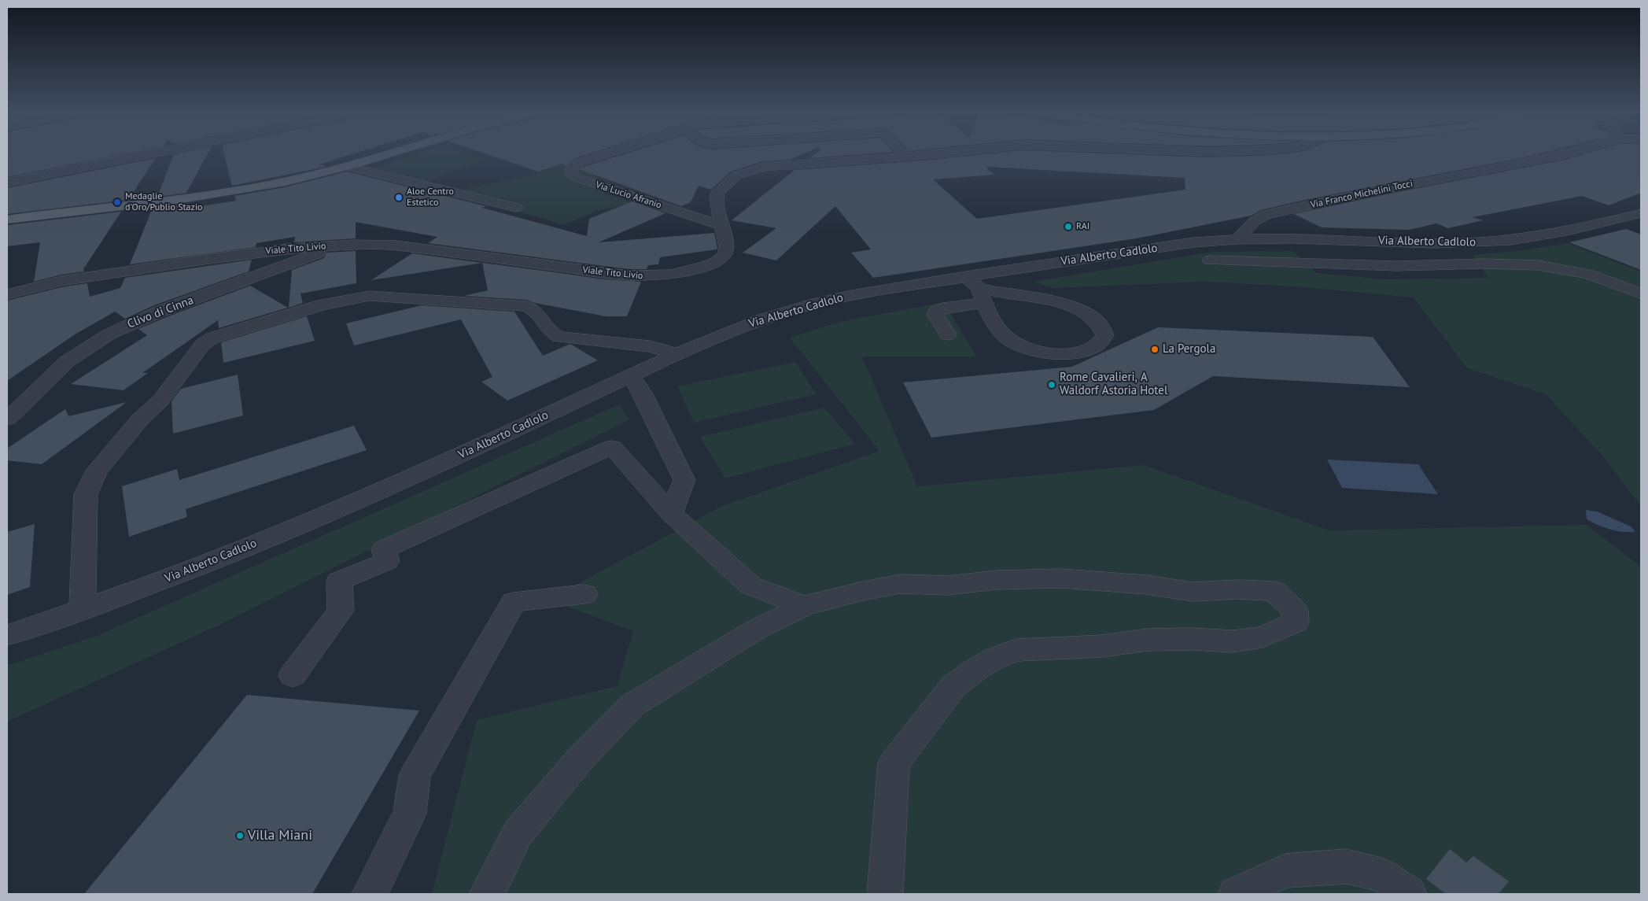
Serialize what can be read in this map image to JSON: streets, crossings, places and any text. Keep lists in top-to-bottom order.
{
  "streets": {
    "street": [
      "Via Franco Michelini Tocci",
      "Via Lucio Afranio",
      "Via Alberto Cadlolo",
      "Viale Tito Livio",
      "Clivo di Cinna"
    ]
  },
  "crossings": [
    ["Via Franco Michelini Tocci", "Via Alberto Cadlolo"],
    ["Via Lucio Afranio", "Viale Tito Livio"],
    ["Viale Tito Livio", "Clivo di Cinna"]
  ],
  "places": [
    "Aloe Centro Estetico",
    "Medaglie d'Oro/Publio Stazio",
    "RAI",
    "La Pergola",
    "Rome Cavalieri, A Waldorf Astoria Hotel",
    "Villa Miani"
  ]
}
